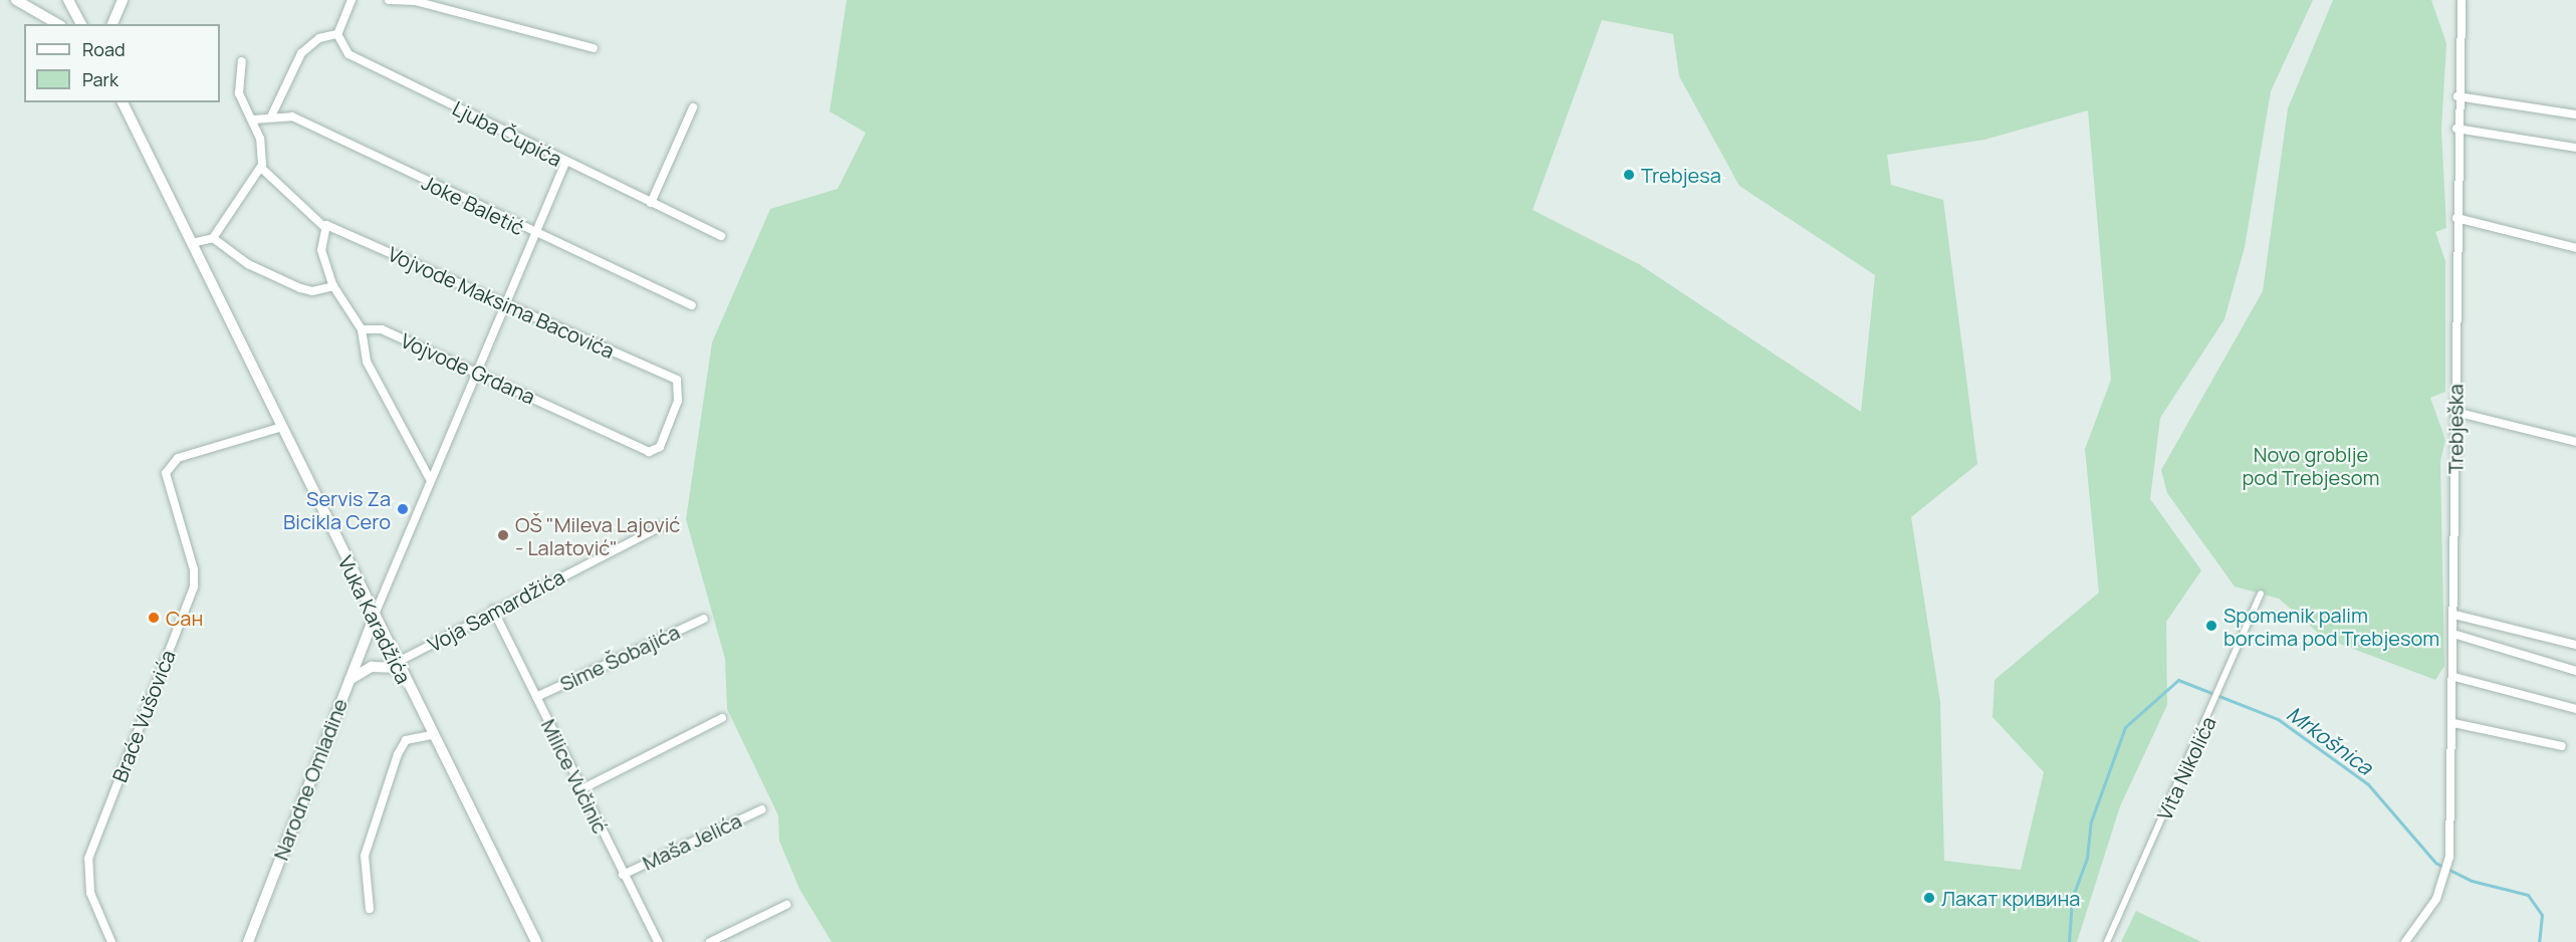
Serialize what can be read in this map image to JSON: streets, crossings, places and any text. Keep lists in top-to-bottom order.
{
  "streets": {
    "street": [
      "Ljuba Čupića",
      "Joke Baletić",
      "Vojvode Maksima Bacovića",
      "Vojvode Grdana",
      "Trebješka",
      "Voja Samardžića",
      "Vuka Karadžića",
      "Sime Šobajića",
      "Braće Vušovića",
      "Vita Nikolića",
      "Milice Vučinić",
      "Narodne Omladine",
      "Maša Jelića"
    ]
  },
  "crossings": [
    ["Vojvode Maksima Bacovića", "Vojvode Grdana"],
    ["Voja Samardžića", "Vuka Karadžića"],
    ["Voja Samardžića", "Milice Vučinić"],
    ["Vuka Karadžića", "Braće Vušovića"],
    ["Vuka Karadžića", "Narodne Omladine"],
    ["Sime Šobajića", "Milice Vučinić"],
    ["Milice Vučinić", "Maša Jelića"]
  ],
  "water": ["Mrkošnica"],
  "parks": ["Novo groblje pod Trebjesom"],
  "places": [
    "Trebjesa",
    "Servis Za Bicikla Cero",
    "OŠ \"Mileva Lajović - Lalatović\"",
    "Сан",
    "Spomenik palim borcima pod Trebjesom",
    "Лакат кривина"
  ],
  "legend": ["Road", "Park"]
}
